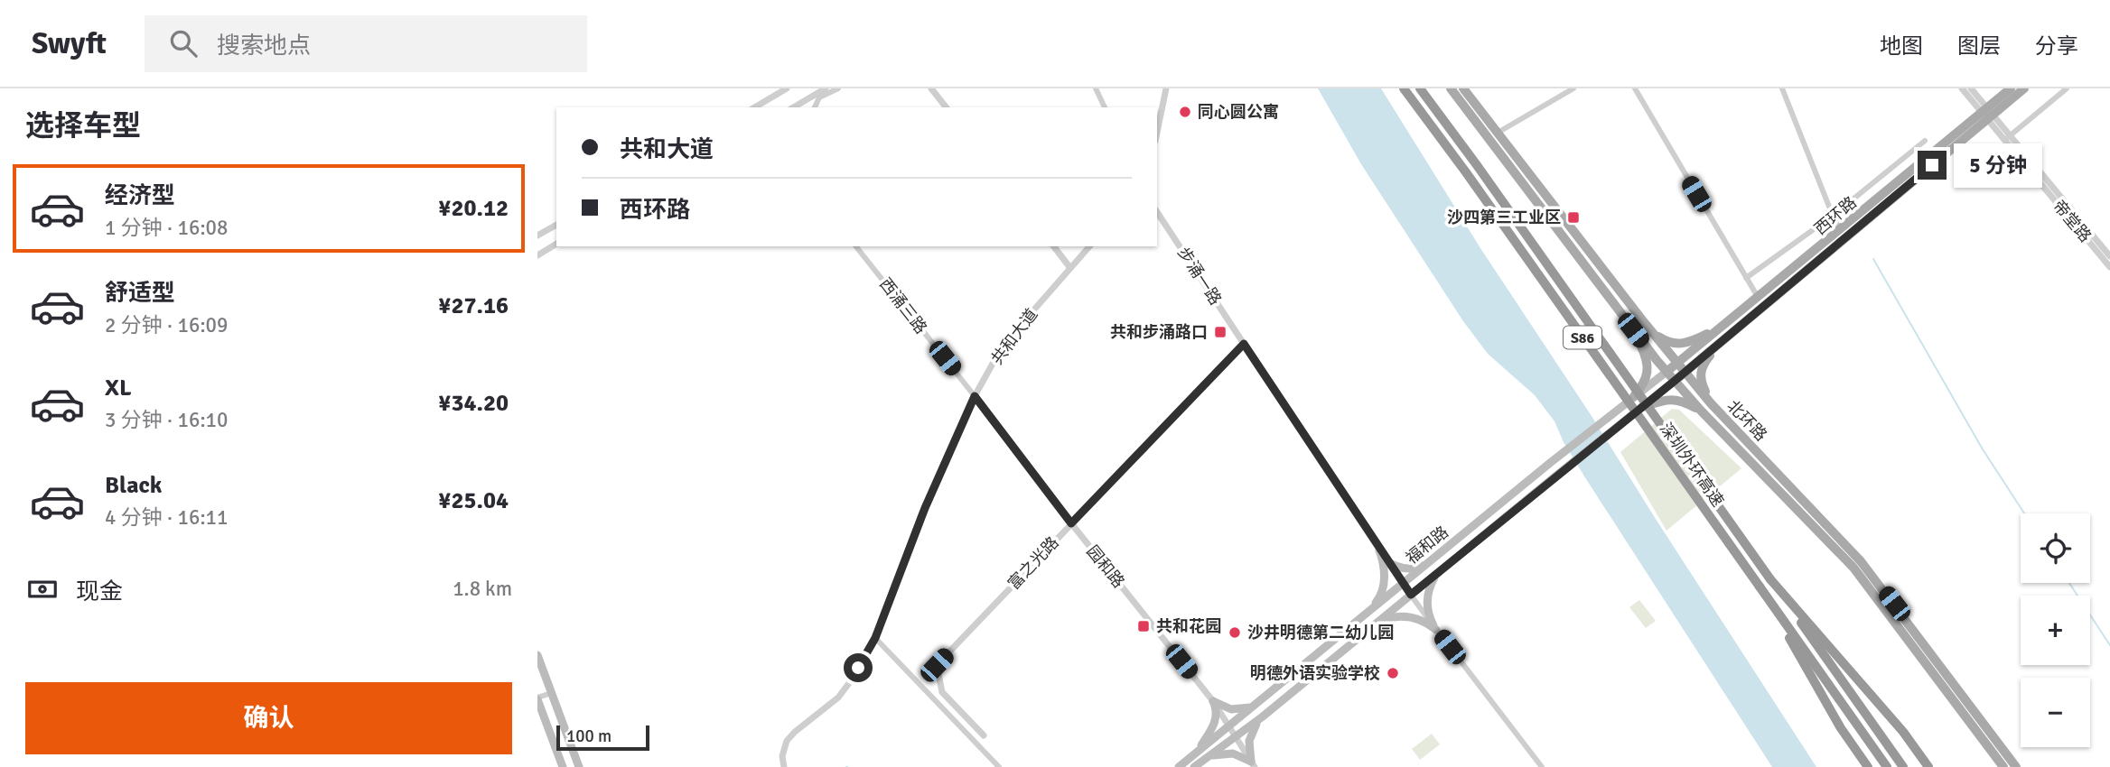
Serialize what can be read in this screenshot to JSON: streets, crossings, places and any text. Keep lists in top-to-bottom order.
{
  "streets": {
    "highway": ["S86", "深圳外环高速"],
    "main road": ["西环路", "北环路", "福和路"],
    "street": [
      "帝堂路",
      "步涌一路",
      "西涌三路",
      "共和大道",
      "富之光路",
      "园和路"
    ]
  },
  "crossings": [
    ["西环路", "帝堂路"],
    ["西环路", "北环路"],
    ["西环路", "福和路"],
    ["步涌一路", "富之光路"],
    ["西涌三路", "共和大道"],
    ["西涌三路", "园和路"],
    ["共和大道", "园和路"],
    ["北环路", "福和路"],
    ["福和路", "园和路"],
    ["富之光路", "园和路"]
  ],
  "places": {
    "other": ["同心圆公寓", "沙井明德第二幼儿园", "明德外语实验学校"],
    "transit": ["沙四第三工业区", "共和步涌路口", "共和花园"]
  },
  "scale_bar": "100 m",
  "page": {
    "header": "Swyft",
    "search": "搜索地点",
    "nav": ["地图", "图层", "分享"],
    "heading": "选择车型",
    "banner": ["共和大道", "西环路"],
    "bubble": "5 分钟",
    "list": [
      {
        "name": "经济型",
        "note": "1 分钟 · 16:08",
        "value": "¥20.12"
      },
      {
        "name": "舒适型",
        "note": "2 分钟 · 16:09",
        "value": "¥27.16"
      },
      {
        "name": "XL",
        "note": "3 分钟 · 16:10",
        "value": "¥34.20"
      },
      {
        "name": "Black",
        "note": "4 分钟 · 16:11",
        "value": "¥25.04"
      }
    ],
    "map_buttons": ["+", "−"],
    "pay": ["现金", "1.8 km"],
    "buttons": "确认",
    "scale": "100 m"
  }
}
